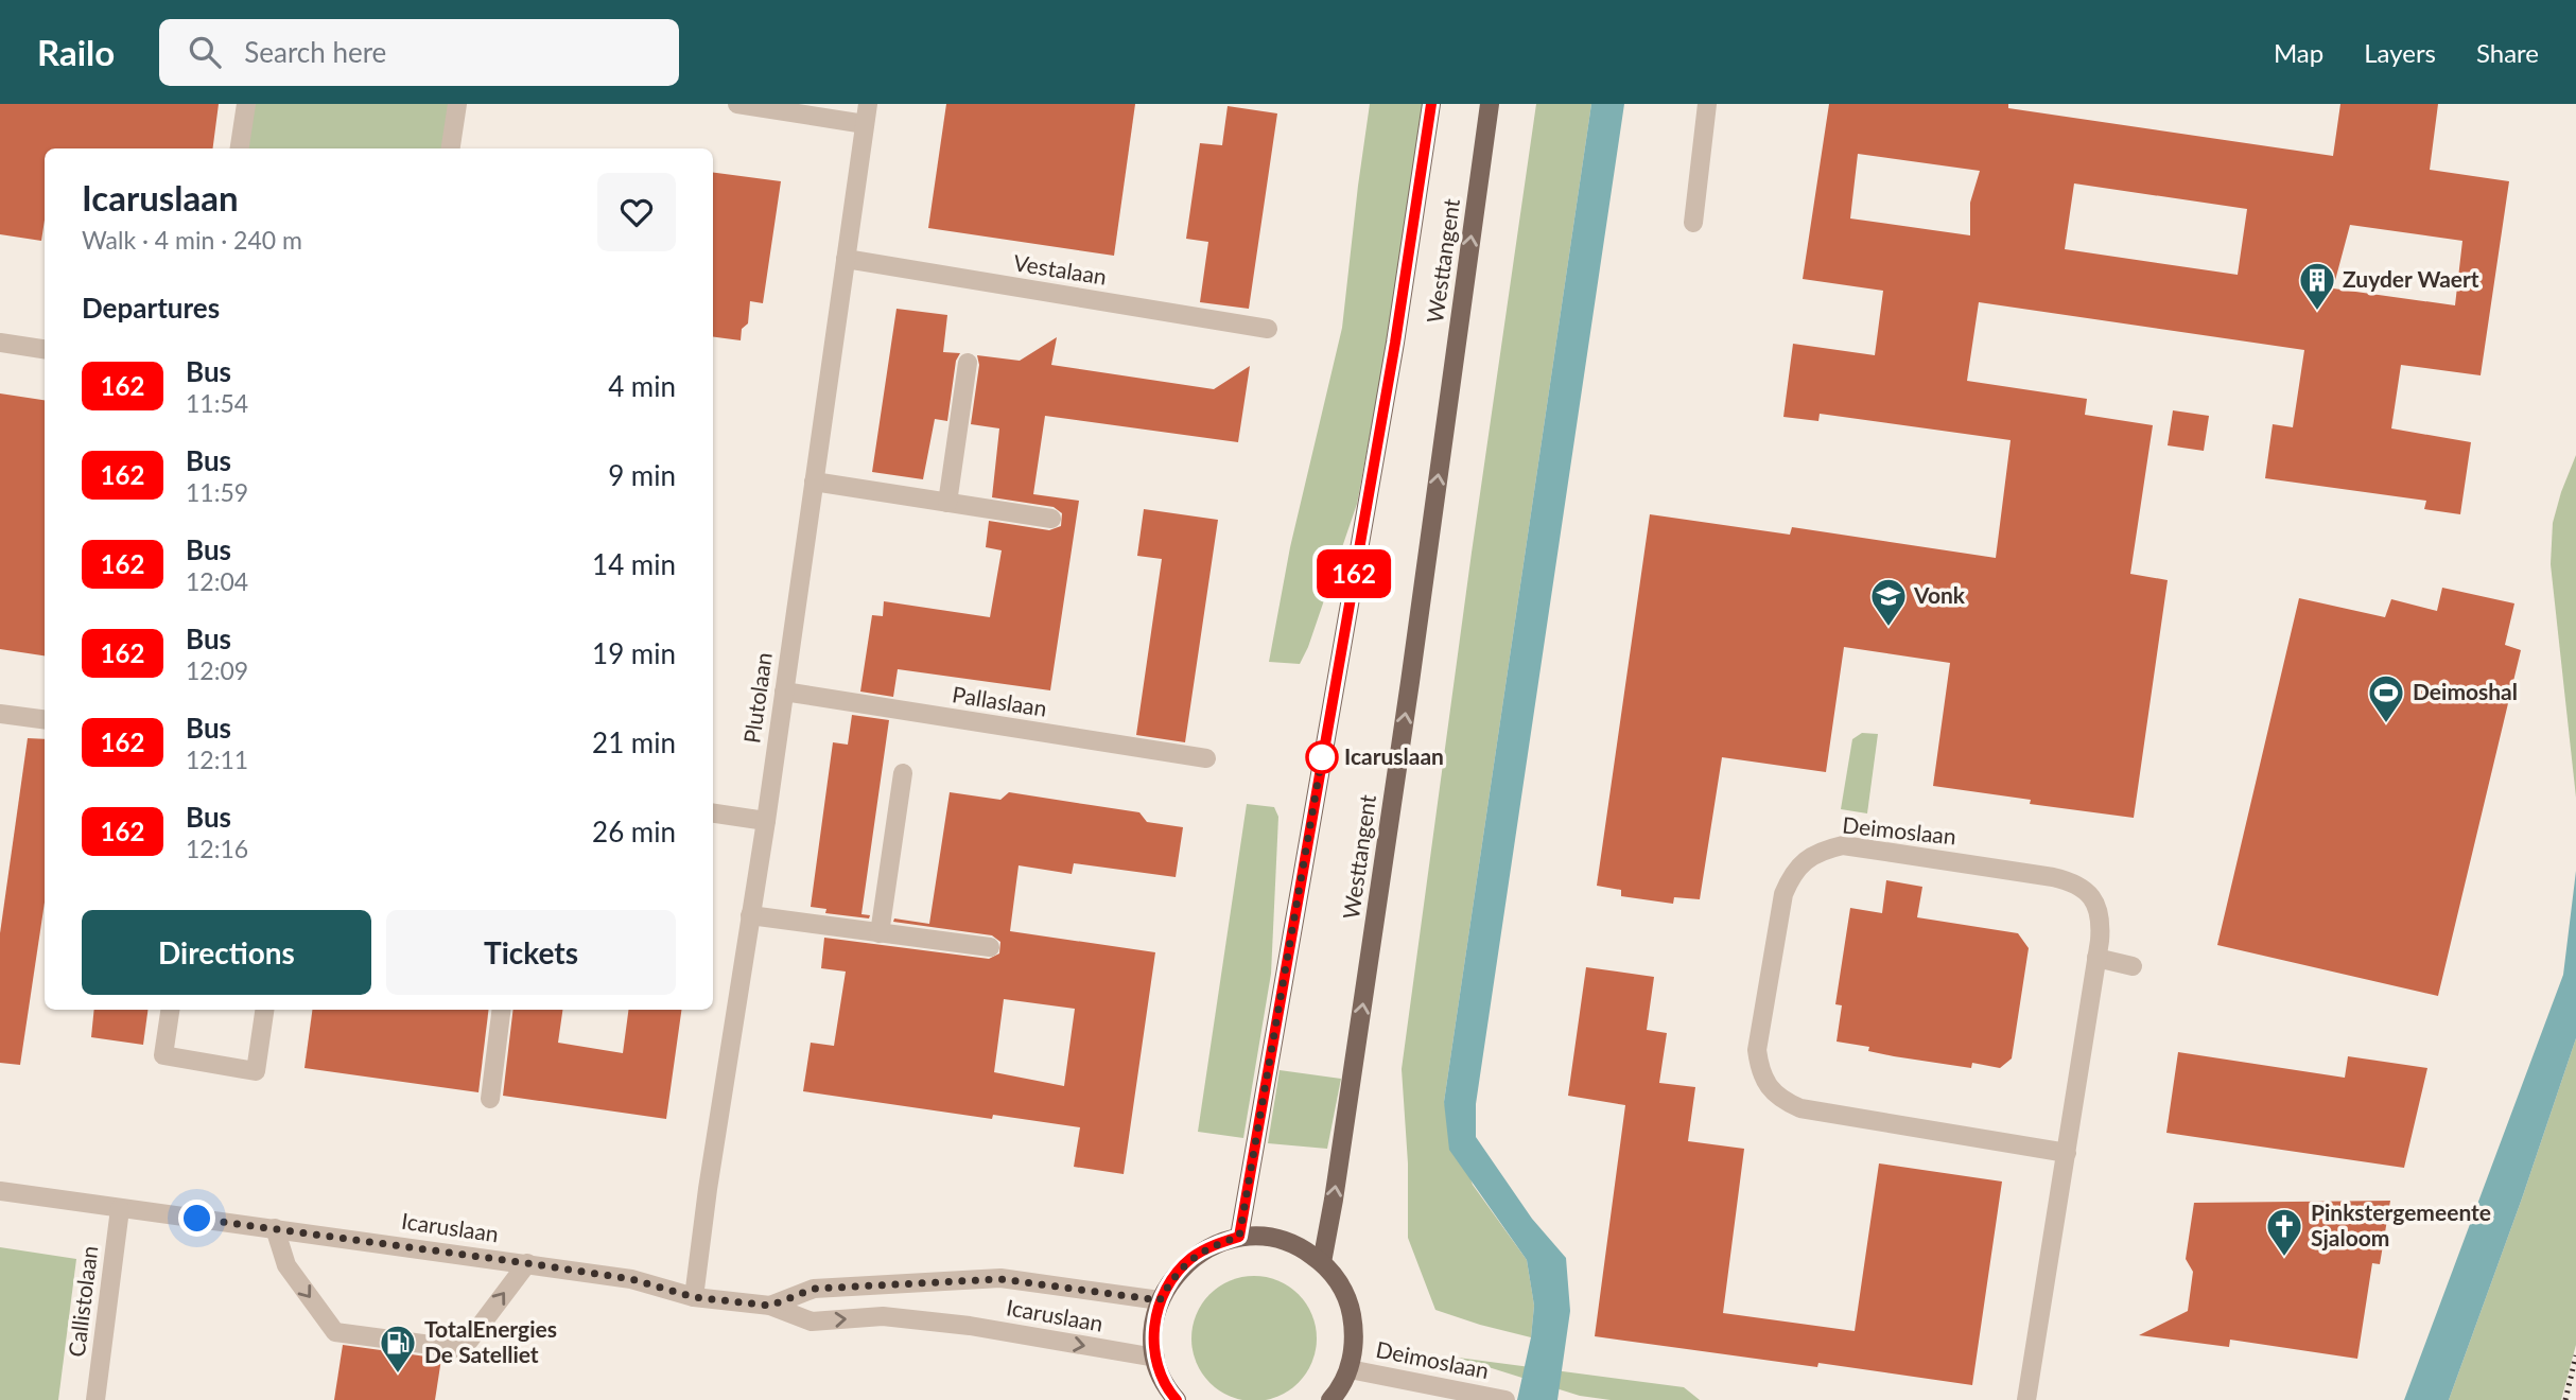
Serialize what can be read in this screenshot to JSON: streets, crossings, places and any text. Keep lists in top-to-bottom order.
{
  "streets": {
    "main road": ["Westtangent"],
    "street": [
      "Vestalaan",
      "Plutolaan",
      "Pallaslaan",
      "Deimoslaan",
      "Icaruslaan",
      "Callistolaan"
    ]
  },
  "crossings": [
    ["Vestalaan", "Plutolaan"],
    ["Plutolaan", "Pallaslaan"],
    ["Plutolaan", "Icaruslaan"],
    ["Icaruslaan", "Callistolaan"]
  ],
  "places": {
    "building": ["Zuyder Waert"],
    "school or university": ["Vonk"],
    "sports": ["Deimoshal"],
    "other": ["Icaruslaan"],
    "church": ["Pinkstergemeente Sjaloom"],
    "fuel station": ["TotalEnergies De Satelliet"]
  },
  "lines": ["bus line 162"],
  "page": {
    "header": "Railo",
    "search": "Search here",
    "nav": ["Map", "Layers", "Share"],
    "on_map": "162",
    "heading": [
      ["Icaruslaan", "Walk · 4 min · 240 m"],
      "Departures"
    ],
    "list": [
      {
        "mark": "162",
        "name": "Bus",
        "note": "11:54",
        "value": "4 min"
      },
      {
        "mark": "162",
        "name": "Bus",
        "note": "11:59",
        "value": "9 min"
      },
      {
        "mark": "162",
        "name": "Bus",
        "note": "12:04",
        "value": "14 min"
      },
      {
        "mark": "162",
        "name": "Bus",
        "note": "12:09",
        "value": "19 min"
      },
      {
        "mark": "162",
        "name": "Bus",
        "note": "12:11",
        "value": "21 min"
      },
      {
        "mark": "162",
        "name": "Bus",
        "note": "12:16",
        "value": "26 min"
      }
    ],
    "buttons": ["Directions", "Tickets"]
  }
}
